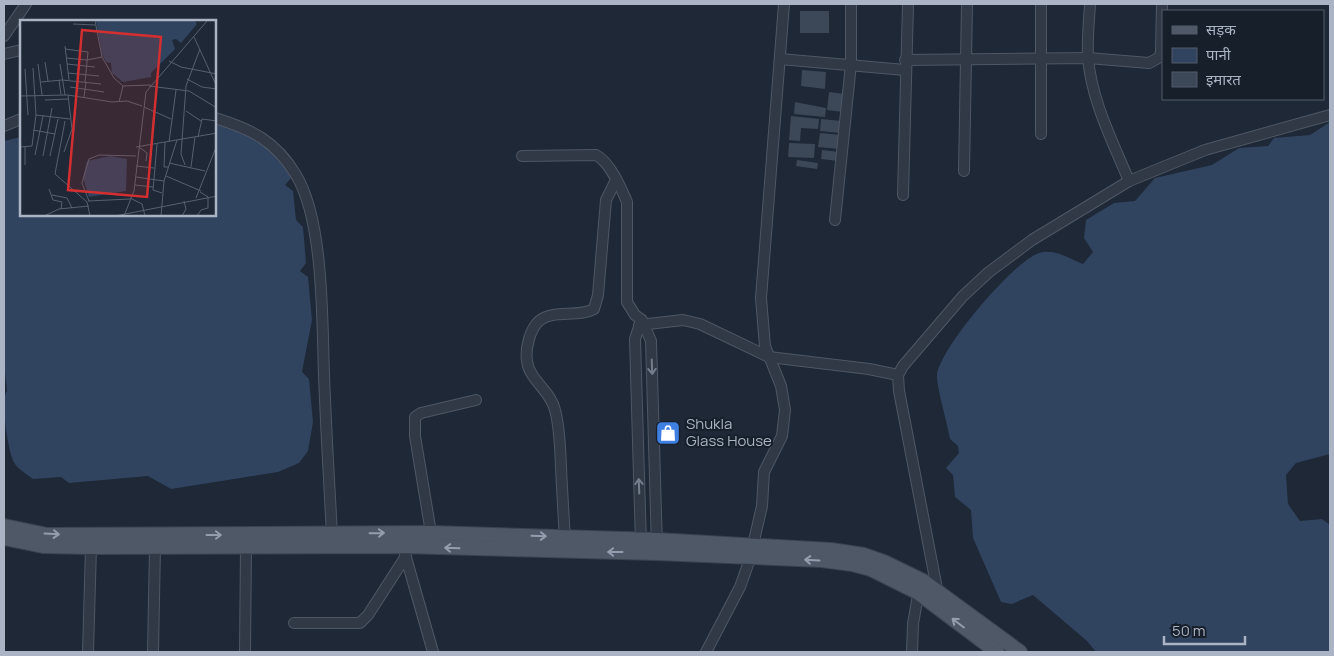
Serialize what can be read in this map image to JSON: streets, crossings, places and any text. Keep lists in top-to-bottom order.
{
  "places": {
    "shop": ["Shukla Glass House"]
  },
  "legend": ["सड़क", "पानी", "इमारत"],
  "scale_bar": "50 m"
}
